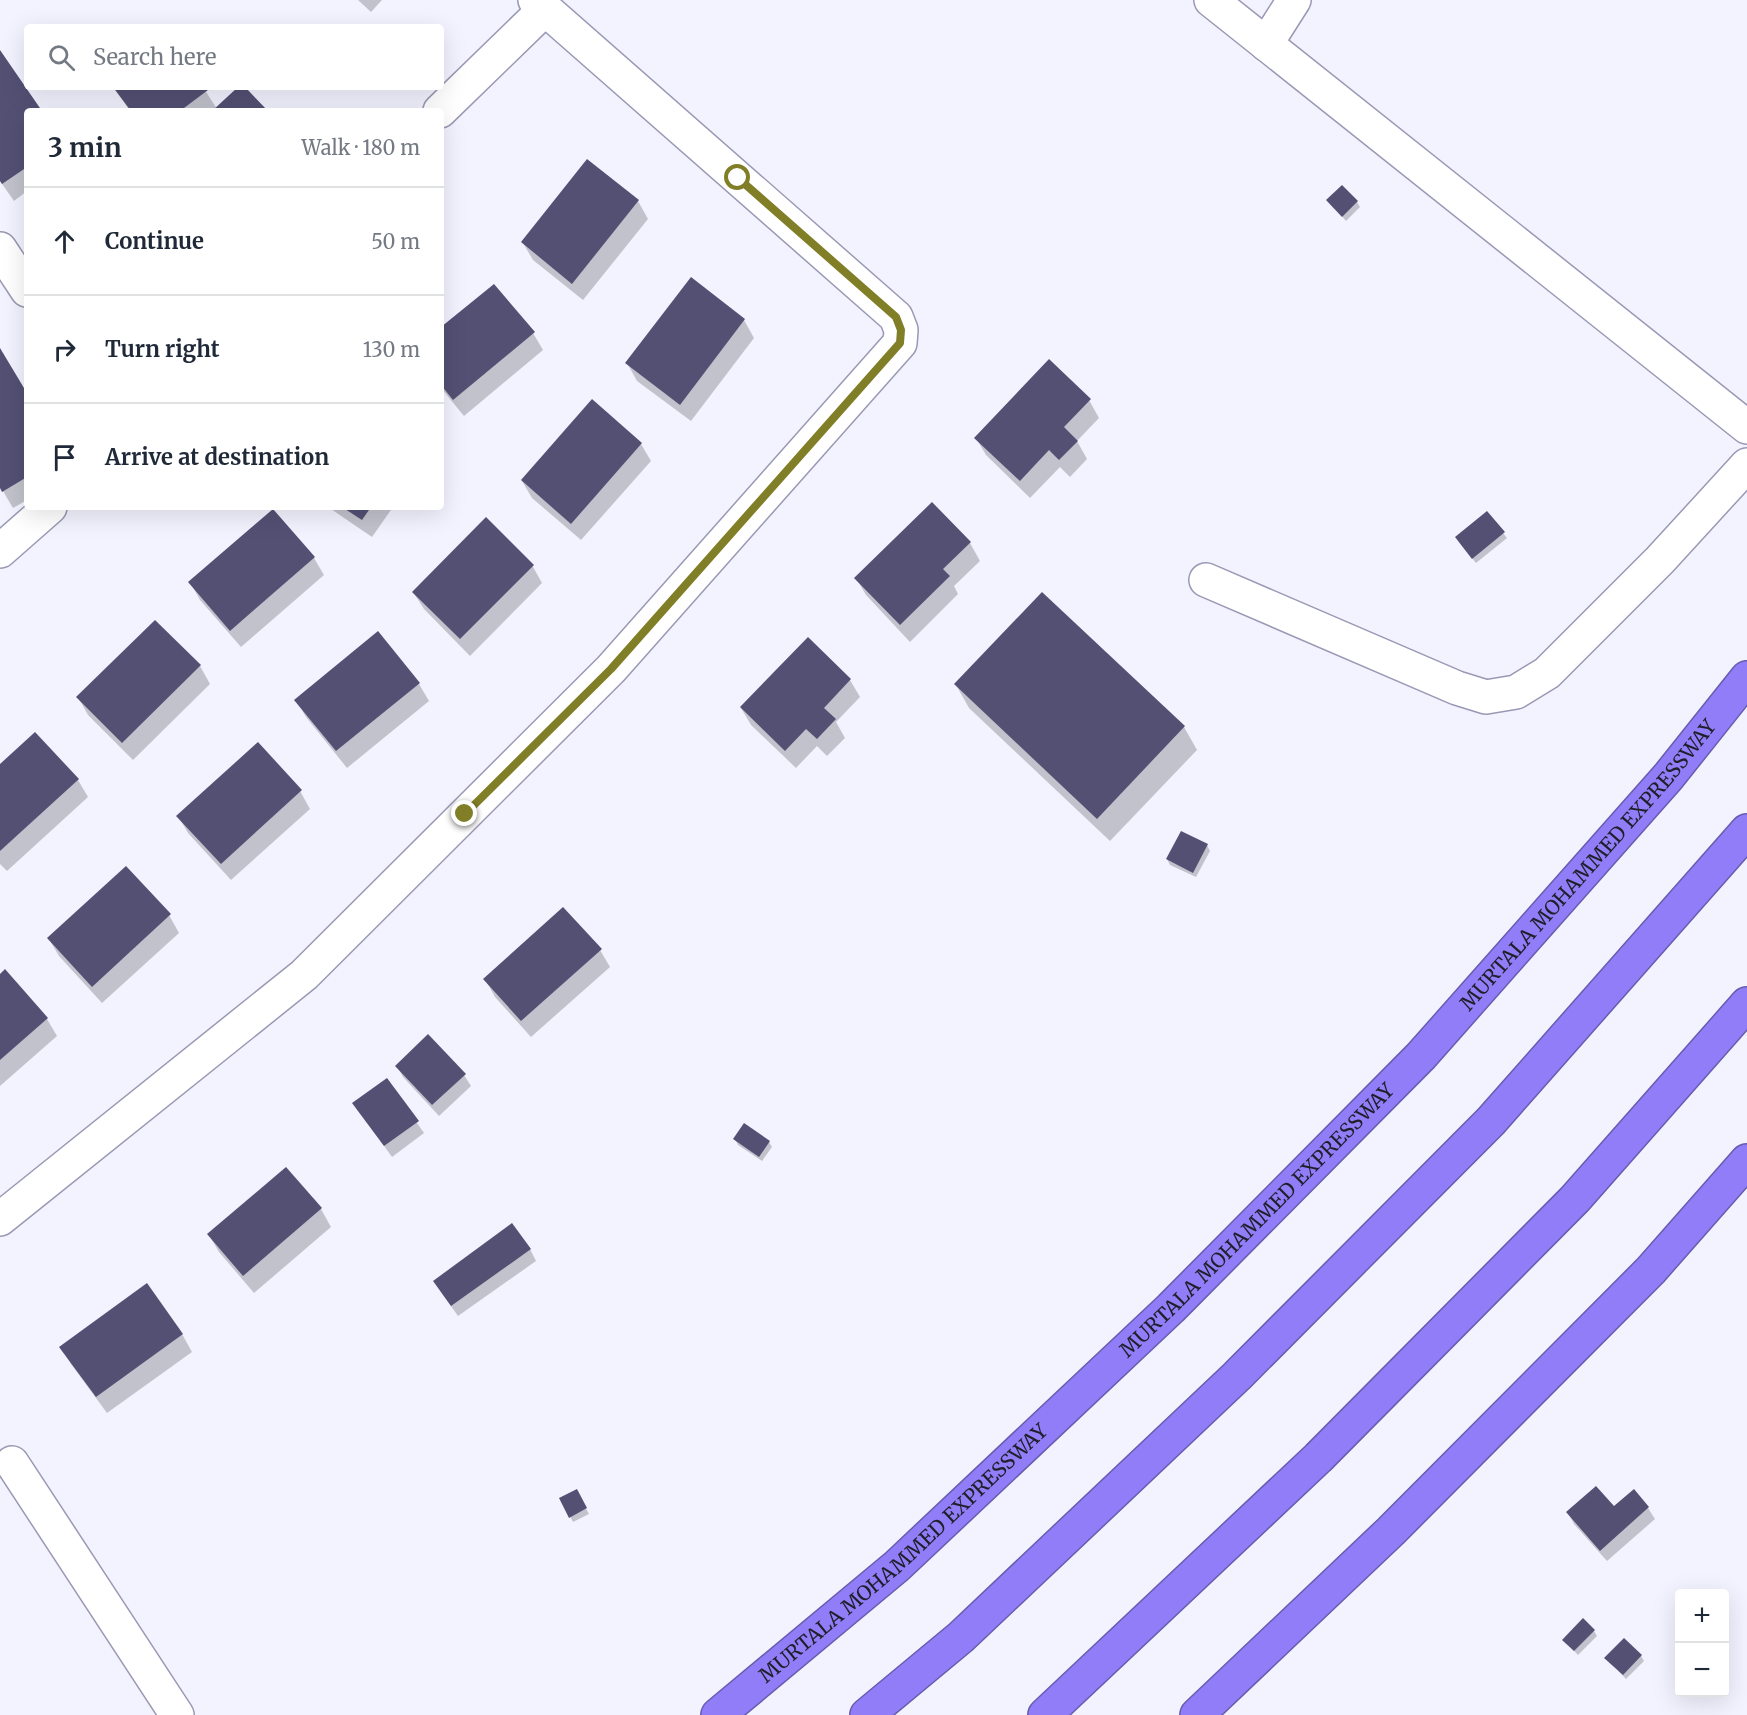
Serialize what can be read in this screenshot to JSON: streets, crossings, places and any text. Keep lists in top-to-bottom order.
{
  "streets": {
    "highway": ["MURTALA MOHAMMED EXPRESSWAY"]
  },
  "page": {
    "search": "Search here",
    "heading": ["3 min", "Walk · 180 m"],
    "list": [
      ["Continue", "50 m"],
      ["Turn right", "130 m"],
      "Arrive at destination"
    ],
    "map_buttons": ["+", "−"]
  }
}
